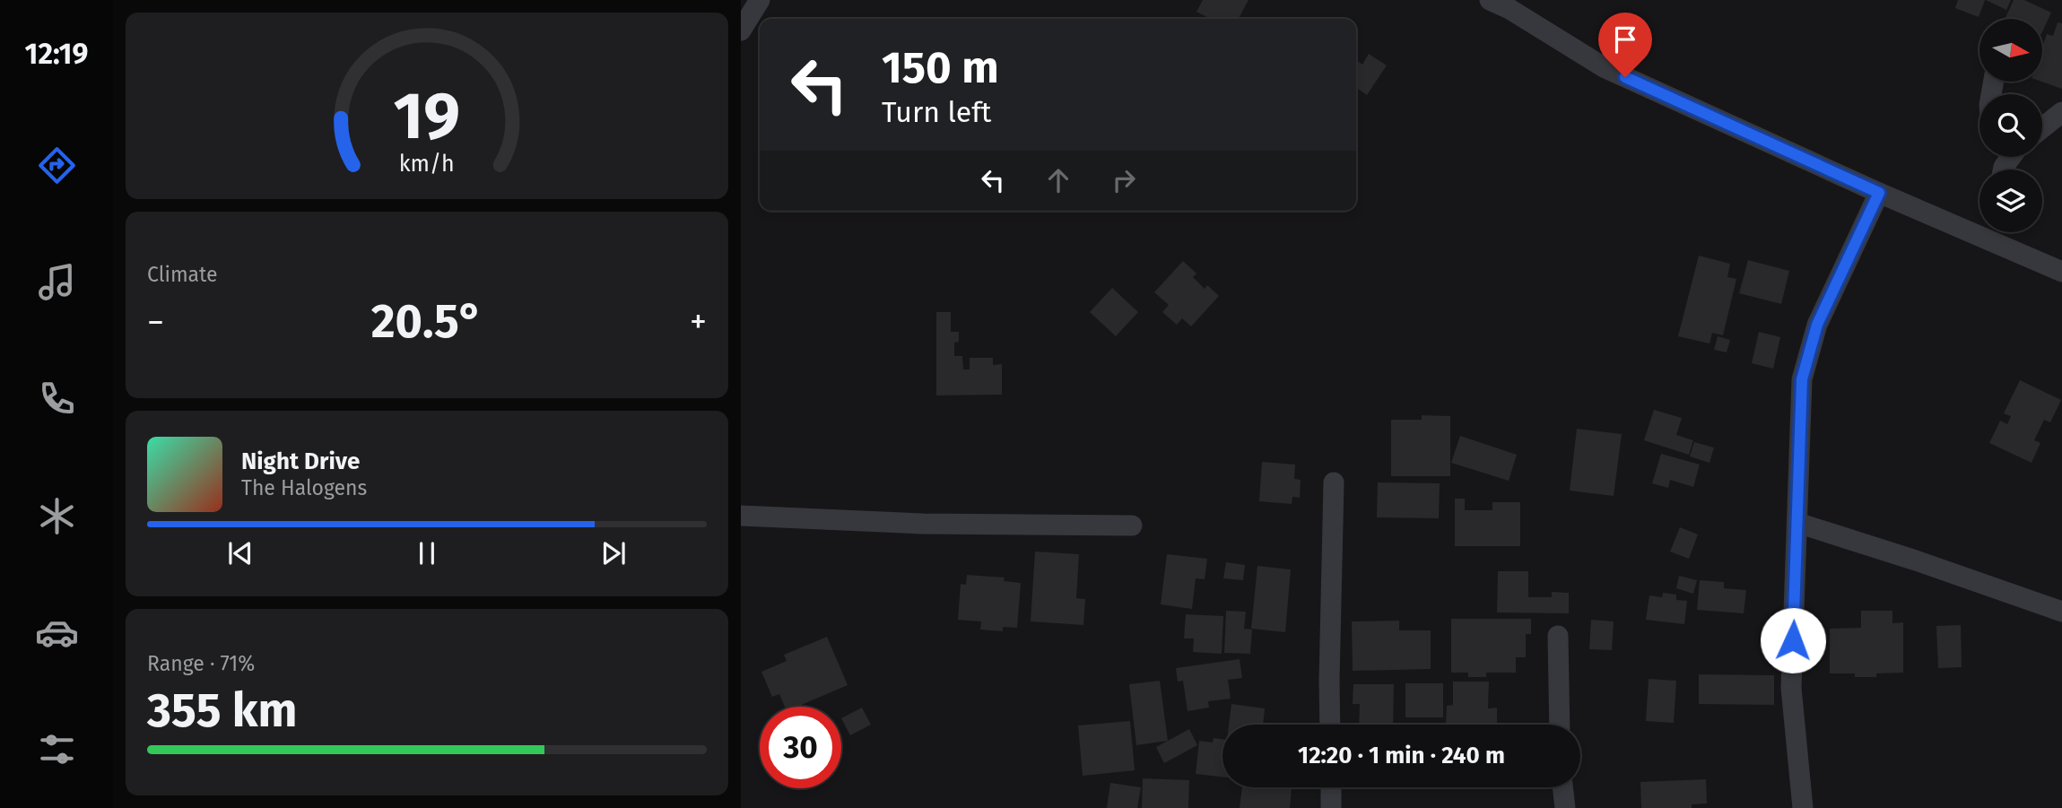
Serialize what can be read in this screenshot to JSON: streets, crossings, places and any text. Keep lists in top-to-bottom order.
{
  "north": "right",
  "page": {
    "tabs": "12:19",
    "turn": ["150 m", "Turn left"],
    "tile": [
      "Climate",
      ["Range · 71%", "355 km"]
    ],
    "heat": ["−", "20.5°", "+"],
    "song": ["Night Drive", "The Halogens"],
    "limit": "30",
    "trip": "12:20 · 1 min · 240 m",
    "gauge": ["19", "km/h"]
  }
}
